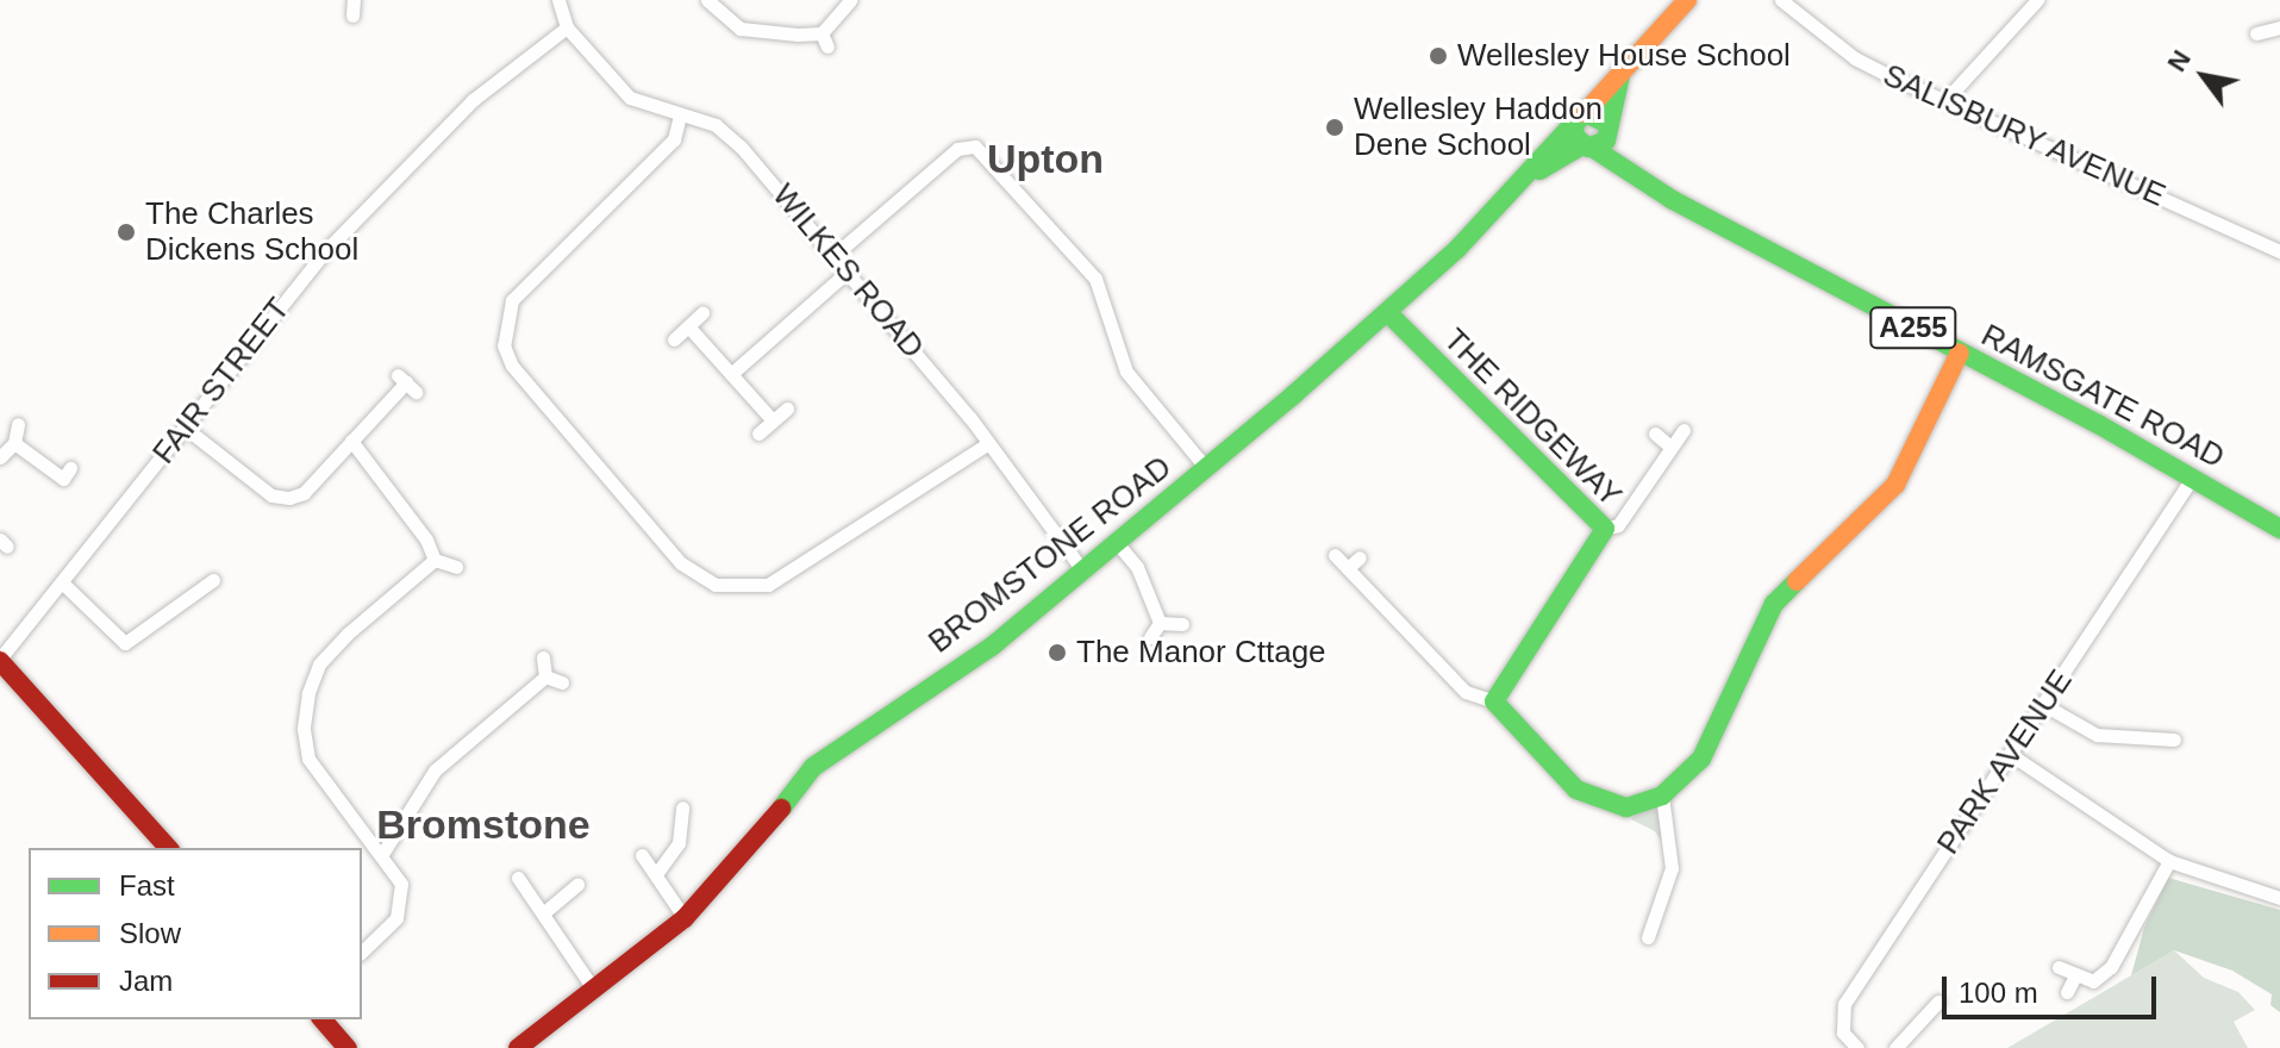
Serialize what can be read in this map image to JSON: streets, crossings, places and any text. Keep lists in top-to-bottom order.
{
  "streets": {
    "street": [
      "SALISBURY AVENUE",
      "WILKES ROAD",
      "A255",
      "FAIR STREET",
      "RAMSGATE ROAD",
      "THE RIDGEWAY",
      "BROMSTONE ROAD",
      "PARK AVENUE"
    ]
  },
  "crossings": [
    ["WILKES ROAD", "FAIR STREET"],
    ["WILKES ROAD", "BROMSTONE ROAD"],
    ["A255", "RAMSGATE ROAD"],
    ["A255", "BROMSTONE ROAD"],
    ["RAMSGATE ROAD", "BROMSTONE ROAD"],
    ["RAMSGATE ROAD", "PARK AVENUE"],
    ["THE RIDGEWAY", "BROMSTONE ROAD"]
  ],
  "districts": ["Upton", "Bromstone"],
  "places": [
    "Wellesley House School",
    "Wellesley Haddon Dene School",
    "The Charles Dickens School",
    "The Manor Cttage"
  ],
  "legend": ["Fast", "Slow", "Jam"],
  "scale_bar": "100 m",
  "north": "top left"
}
